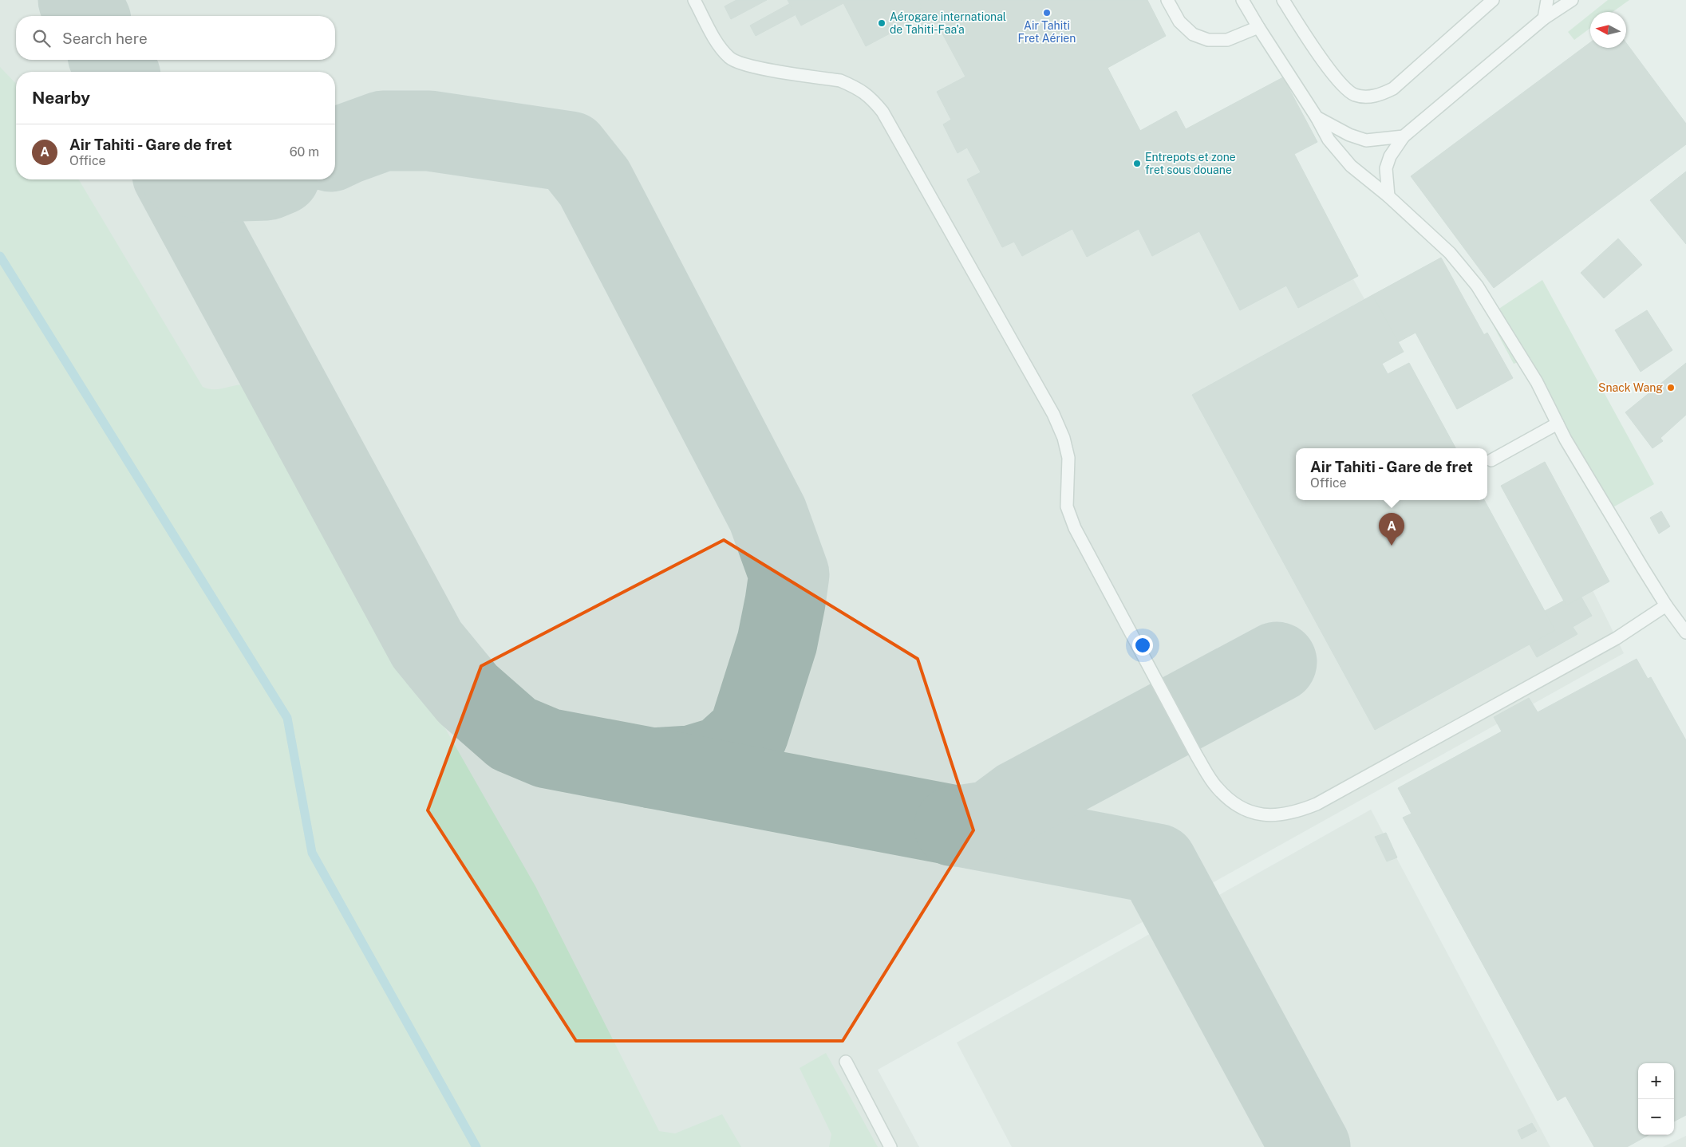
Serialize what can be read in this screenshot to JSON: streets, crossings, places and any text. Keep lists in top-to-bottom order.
{
  "places": [
    "Air Tahiti Fret Aérien",
    "Aérogare international de Tahiti-Faa'a",
    "Entrepots et zone fret sous douane",
    "Snack Wang"
  ],
  "north": "left",
  "page": {
    "search": "Search here",
    "heading": "Nearby",
    "list": [
      {
        "mark": "A",
        "name": "Air Tahiti - Gare de fret",
        "note": "Office",
        "value": "60 m"
      }
    ],
    "popup": ["Air Tahiti - Gare de fret", "Office"],
    "pins": "A",
    "map_buttons": ["+", "−"]
  }
}
